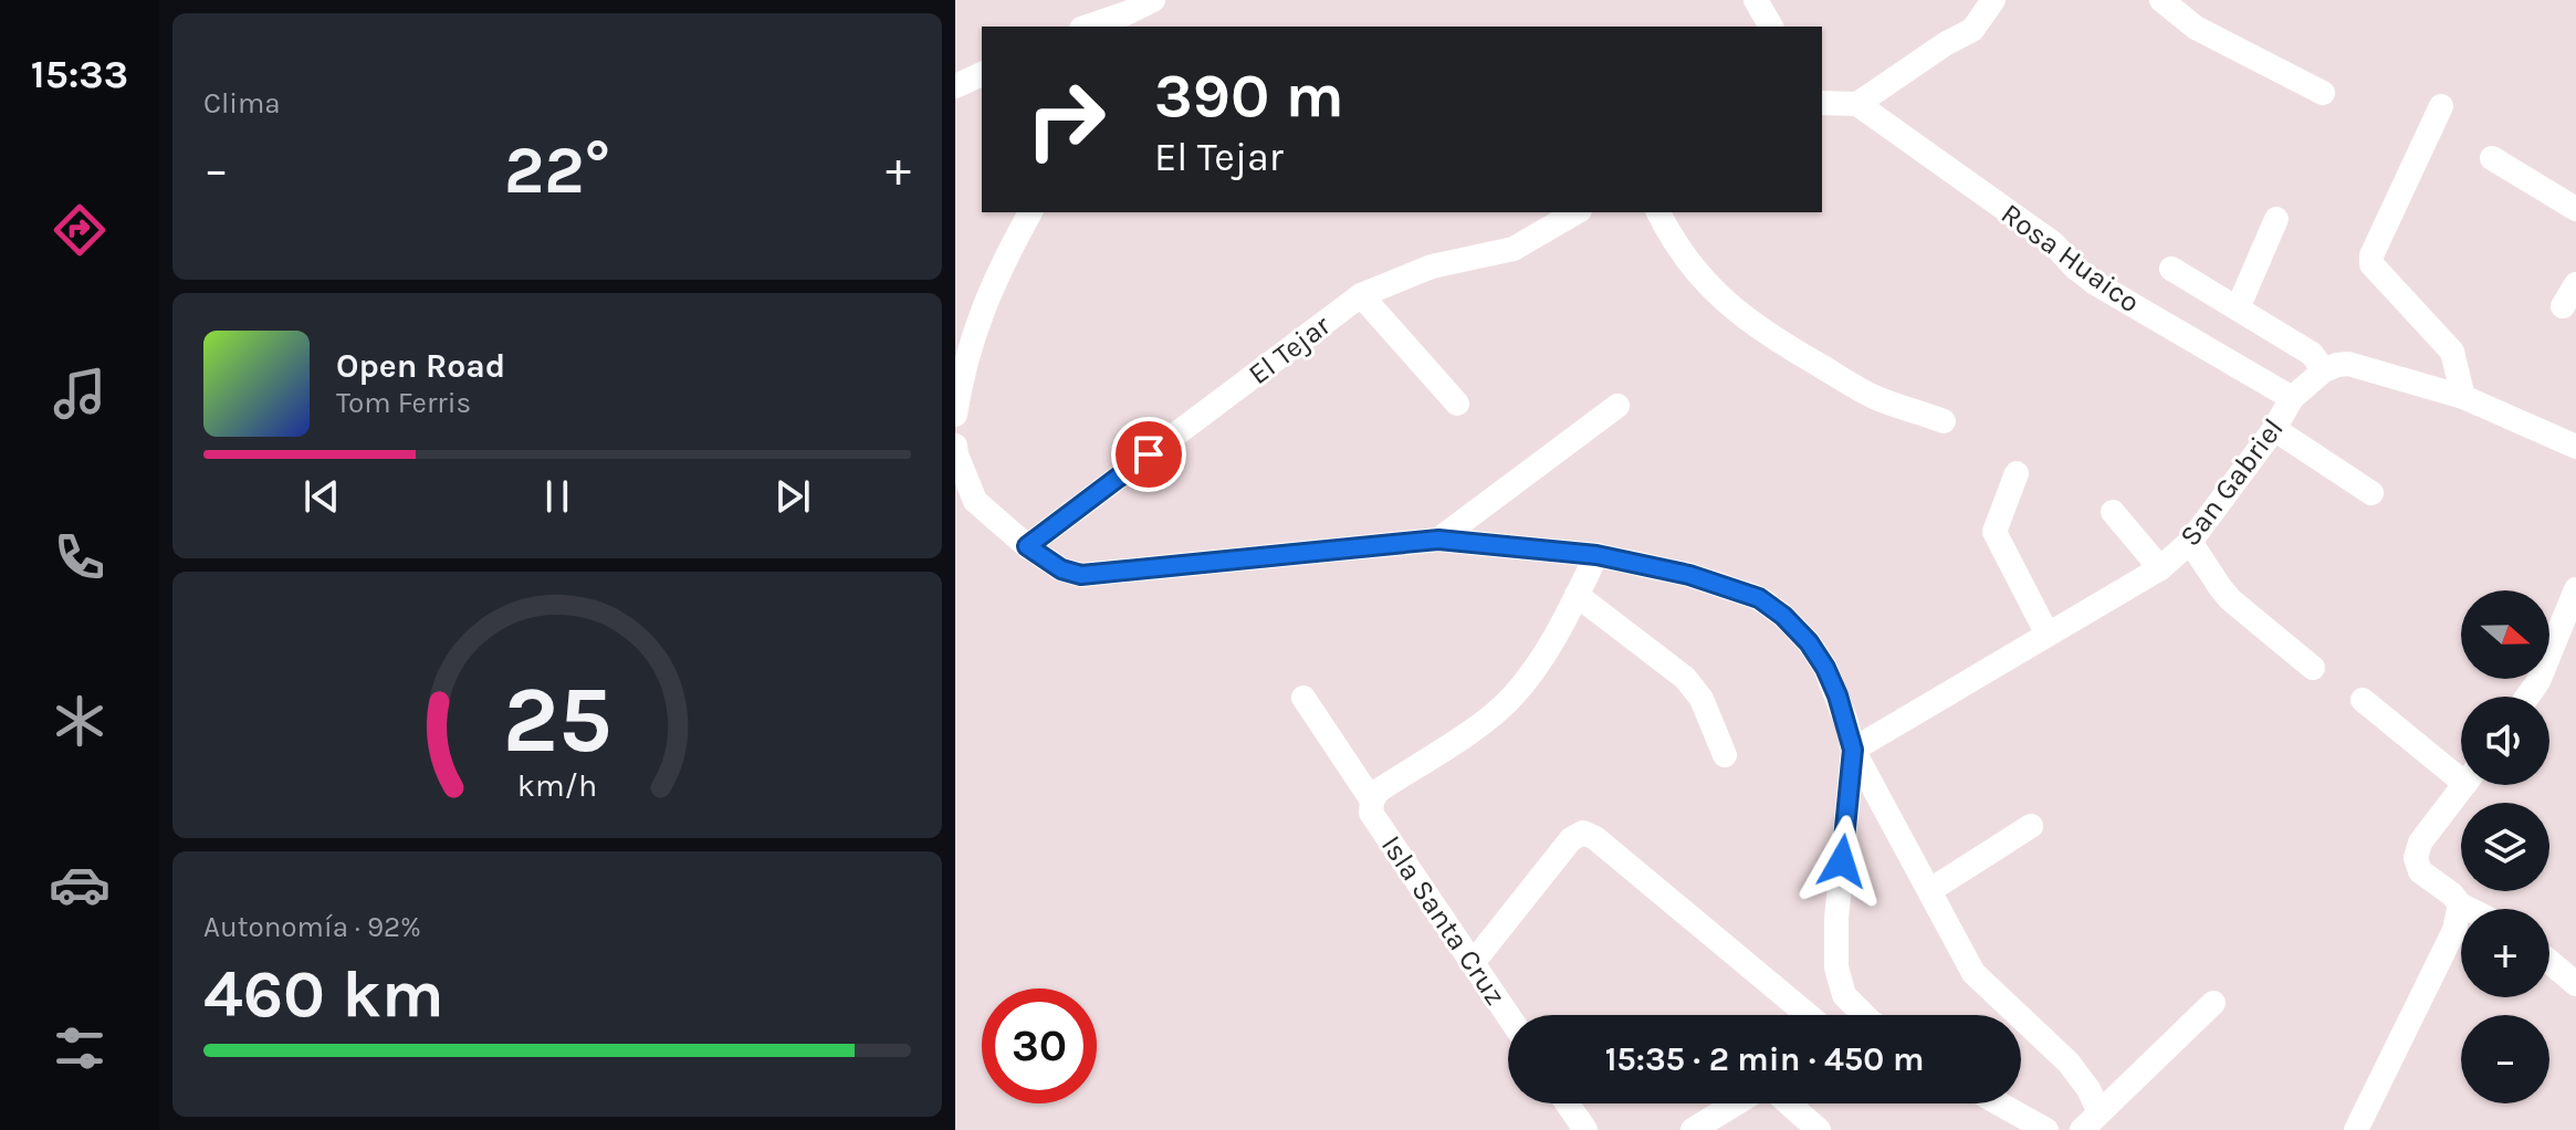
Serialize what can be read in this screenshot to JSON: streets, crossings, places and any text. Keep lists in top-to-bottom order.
{
  "streets": {
    "street": [
      "Rosa Huaico",
      "El Tejar",
      "San Gabriel",
      "Isla Santa Cruz"
    ]
  },
  "crossings": [
    ["Rosa Huaico", "San Gabriel"]
  ],
  "north": "right",
  "page": {
    "tabs": "15:33",
    "tile": [
      "Clima",
      ["Autonomía · 92%", "460 km"]
    ],
    "turn": ["390 m", "El Tejar"],
    "heat": ["−", "22°", "+"],
    "song": ["Open Road", "Tom Ferris"],
    "map_buttons": ["+", "−"],
    "limit": "30",
    "trip": "15:35 · 2 min · 450 m",
    "gauge": ["25", "km/h"]
  }
}
